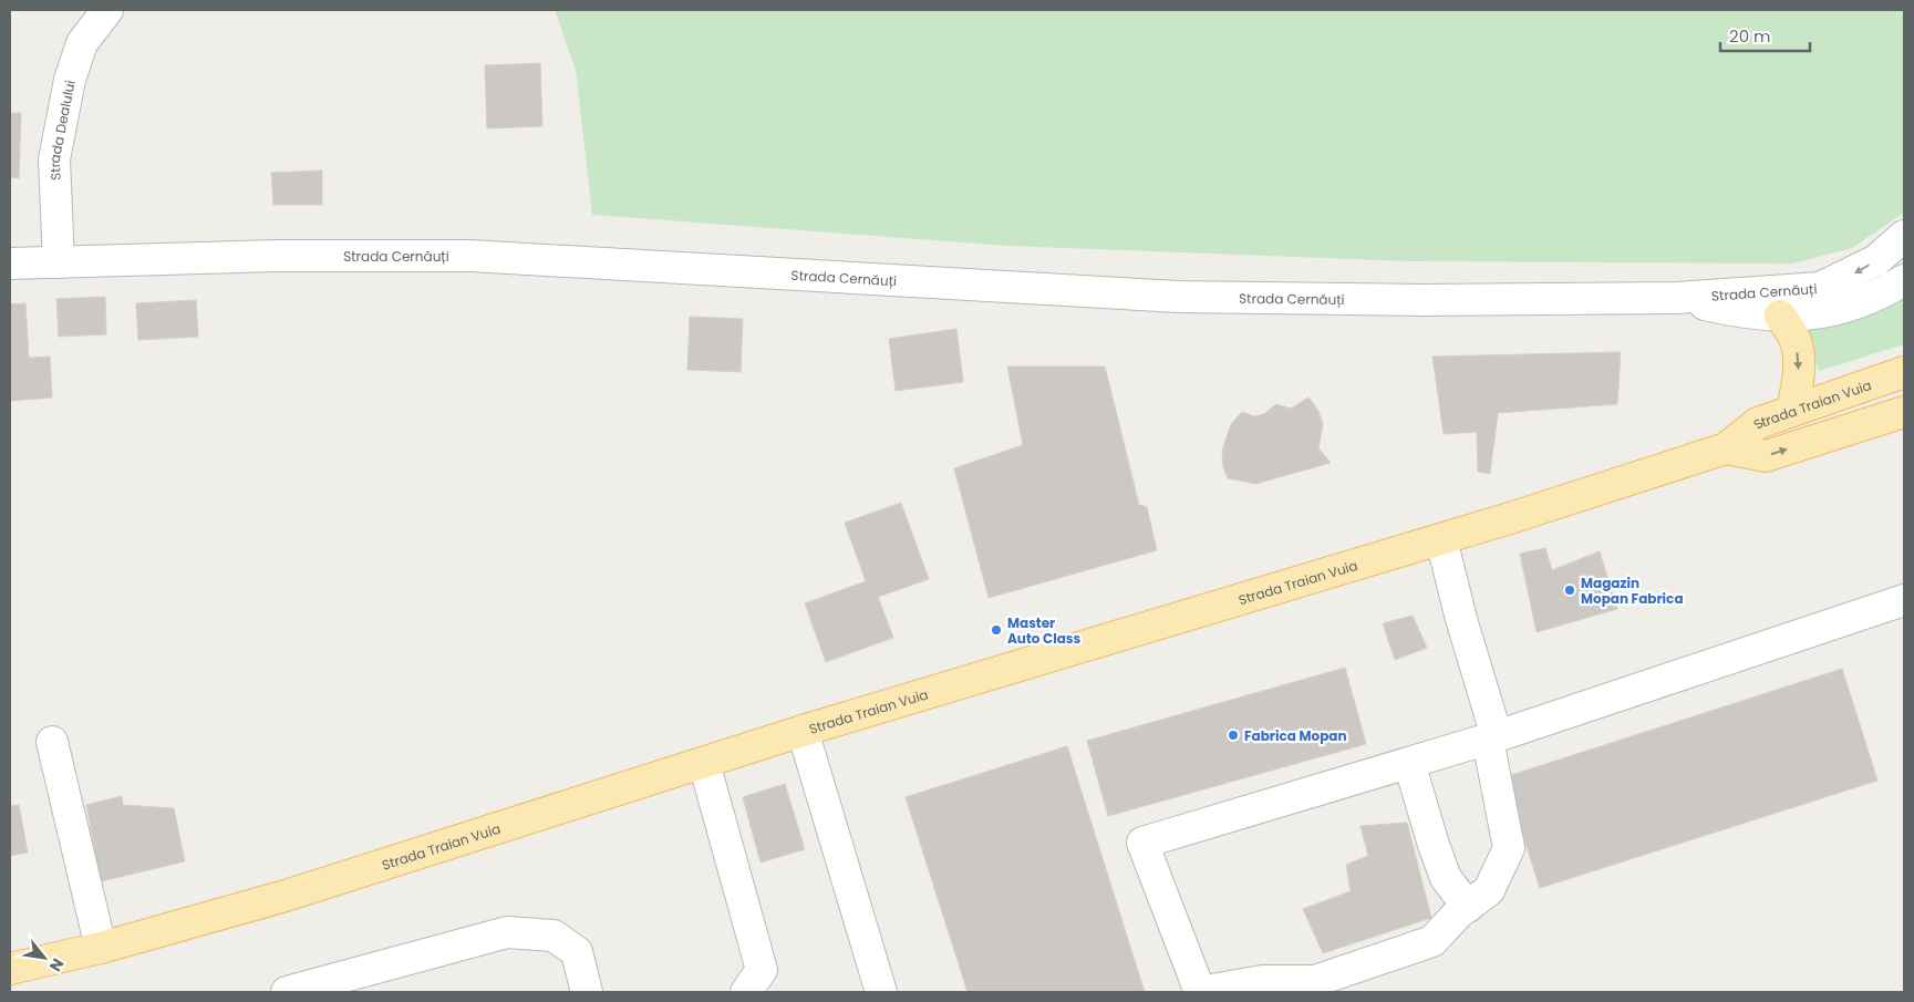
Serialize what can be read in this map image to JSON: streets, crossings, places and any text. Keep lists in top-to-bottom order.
{
  "streets": {
    "main road": ["Strada Traian Vuia"],
    "street": ["Strada Dealului", "Strada Cernăuți"]
  },
  "crossings": [
    ["Strada Dealului", "Strada Cernăuți"]
  ],
  "places": ["Magazin Mopan Fabrica", "Master Auto Class", "Fabrica Mopan"],
  "scale_bar": "20 m",
  "north": "bottom right"
}
